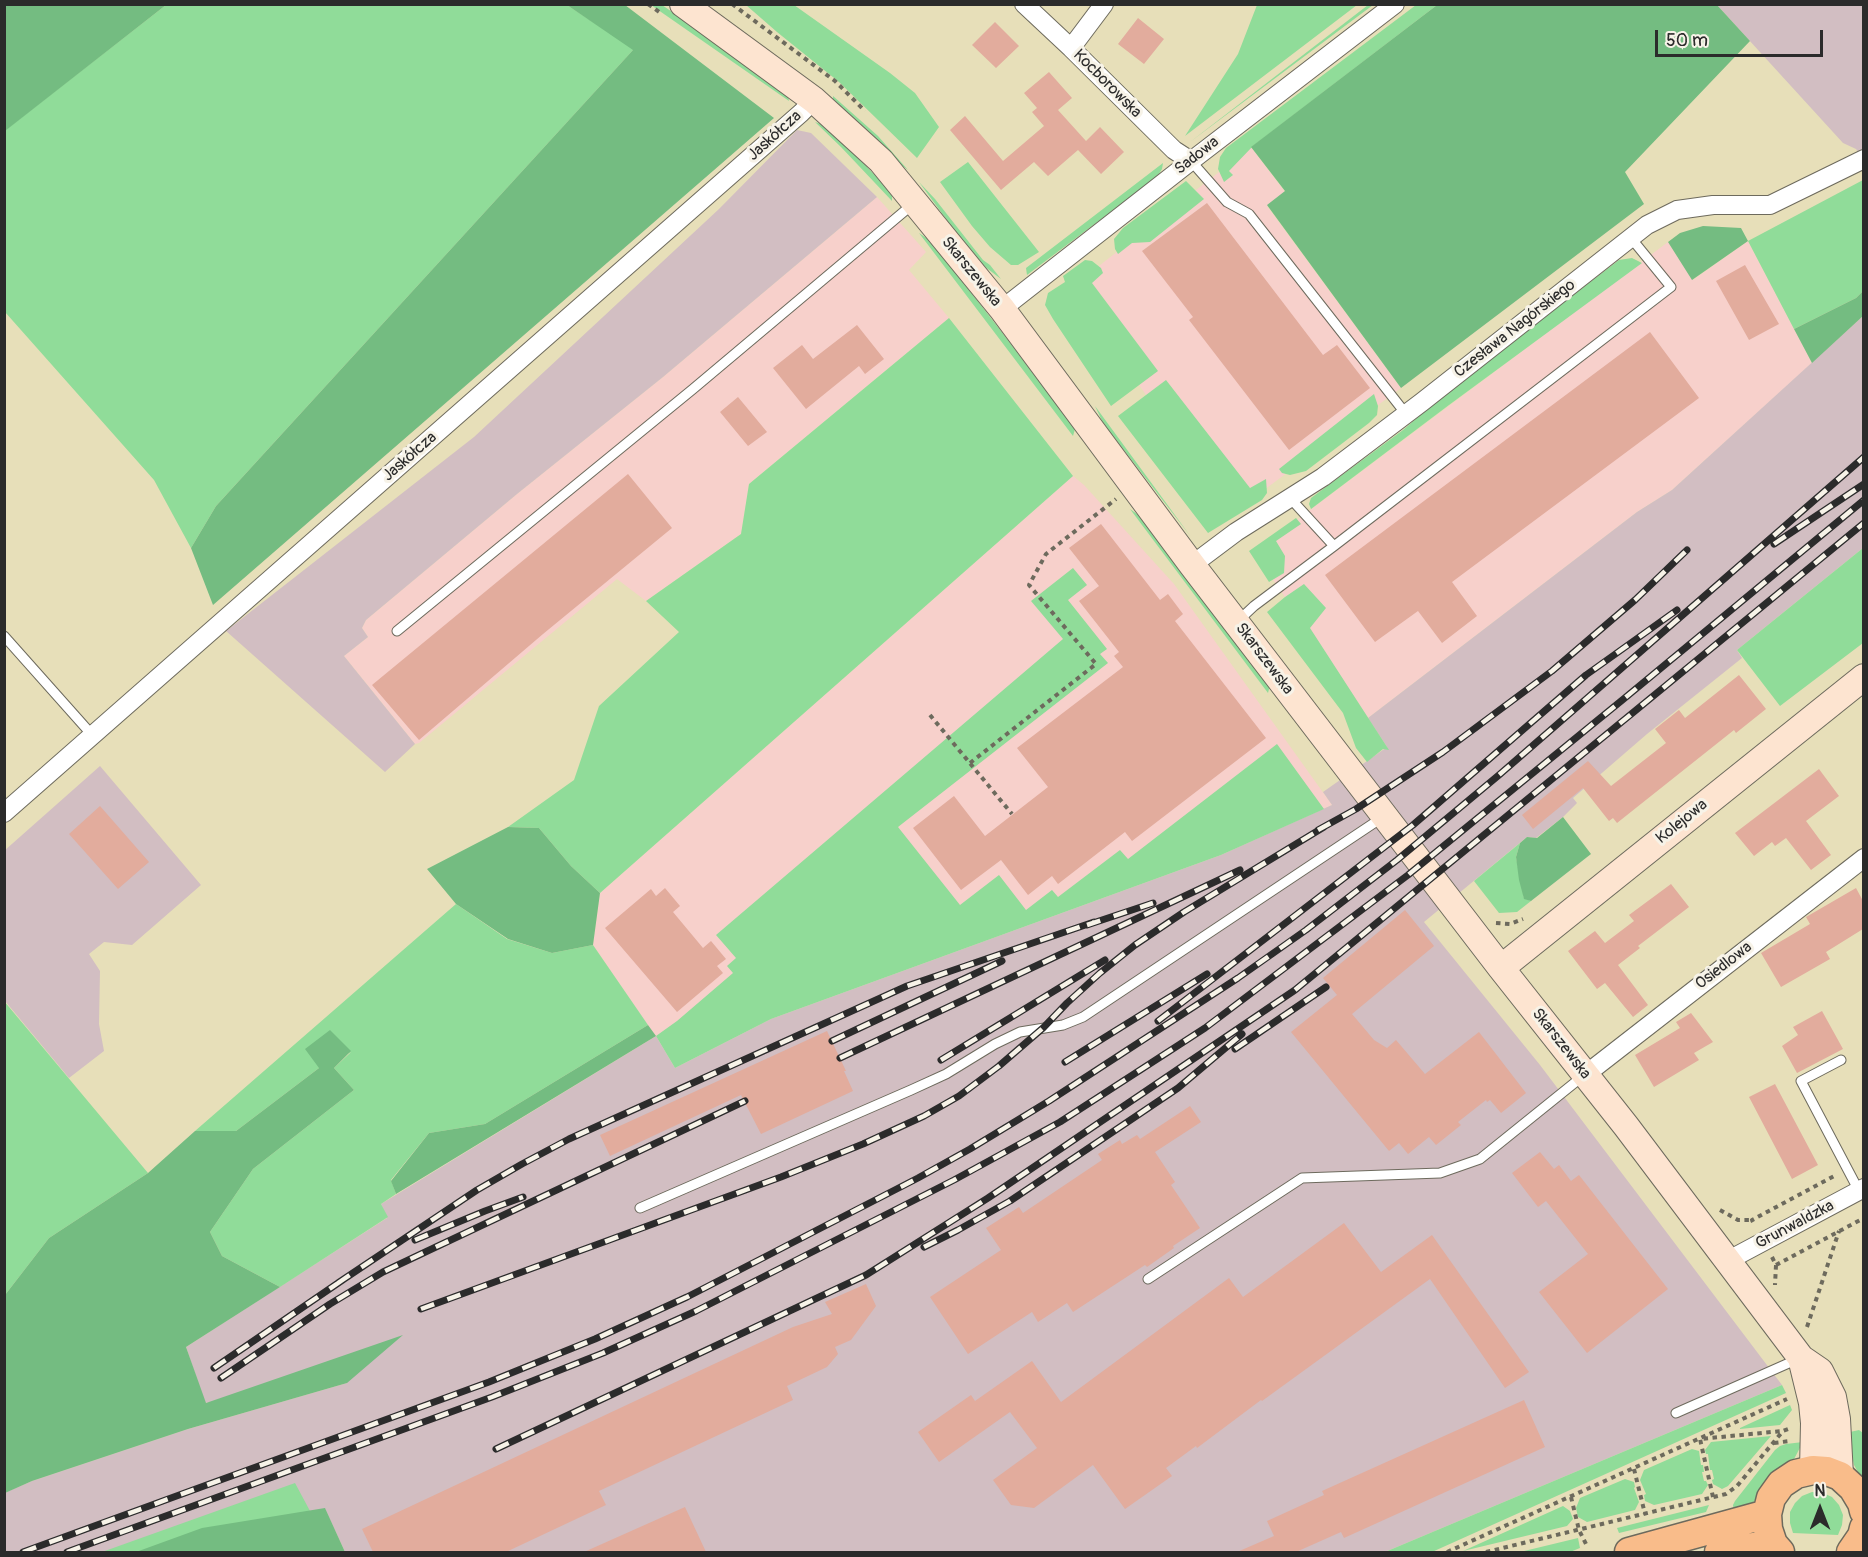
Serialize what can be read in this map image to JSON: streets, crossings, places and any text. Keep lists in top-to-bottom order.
{
  "streets": {
    "main road": ["Skarszewska", "Kolejowa"],
    "street": [
      "Kocborowska",
      "Jaskółcza",
      "Sadowa",
      "Czesława Nagórskiego",
      "Osiedlowa",
      "Grunwaldzka"
    ]
  },
  "crossings": [
    ["Kocborowska", "Sadowa"],
    ["Jaskółcza", "Skarszewska"],
    ["Sadowa", "Skarszewska"],
    ["Skarszewska", "Czesława Nagórskiego"],
    ["Skarszewska", "Kolejowa"],
    ["Skarszewska", "Osiedlowa"],
    ["Skarszewska", "Grunwaldzka"]
  ],
  "scale_bar": "50 m",
  "north": "top"
}
